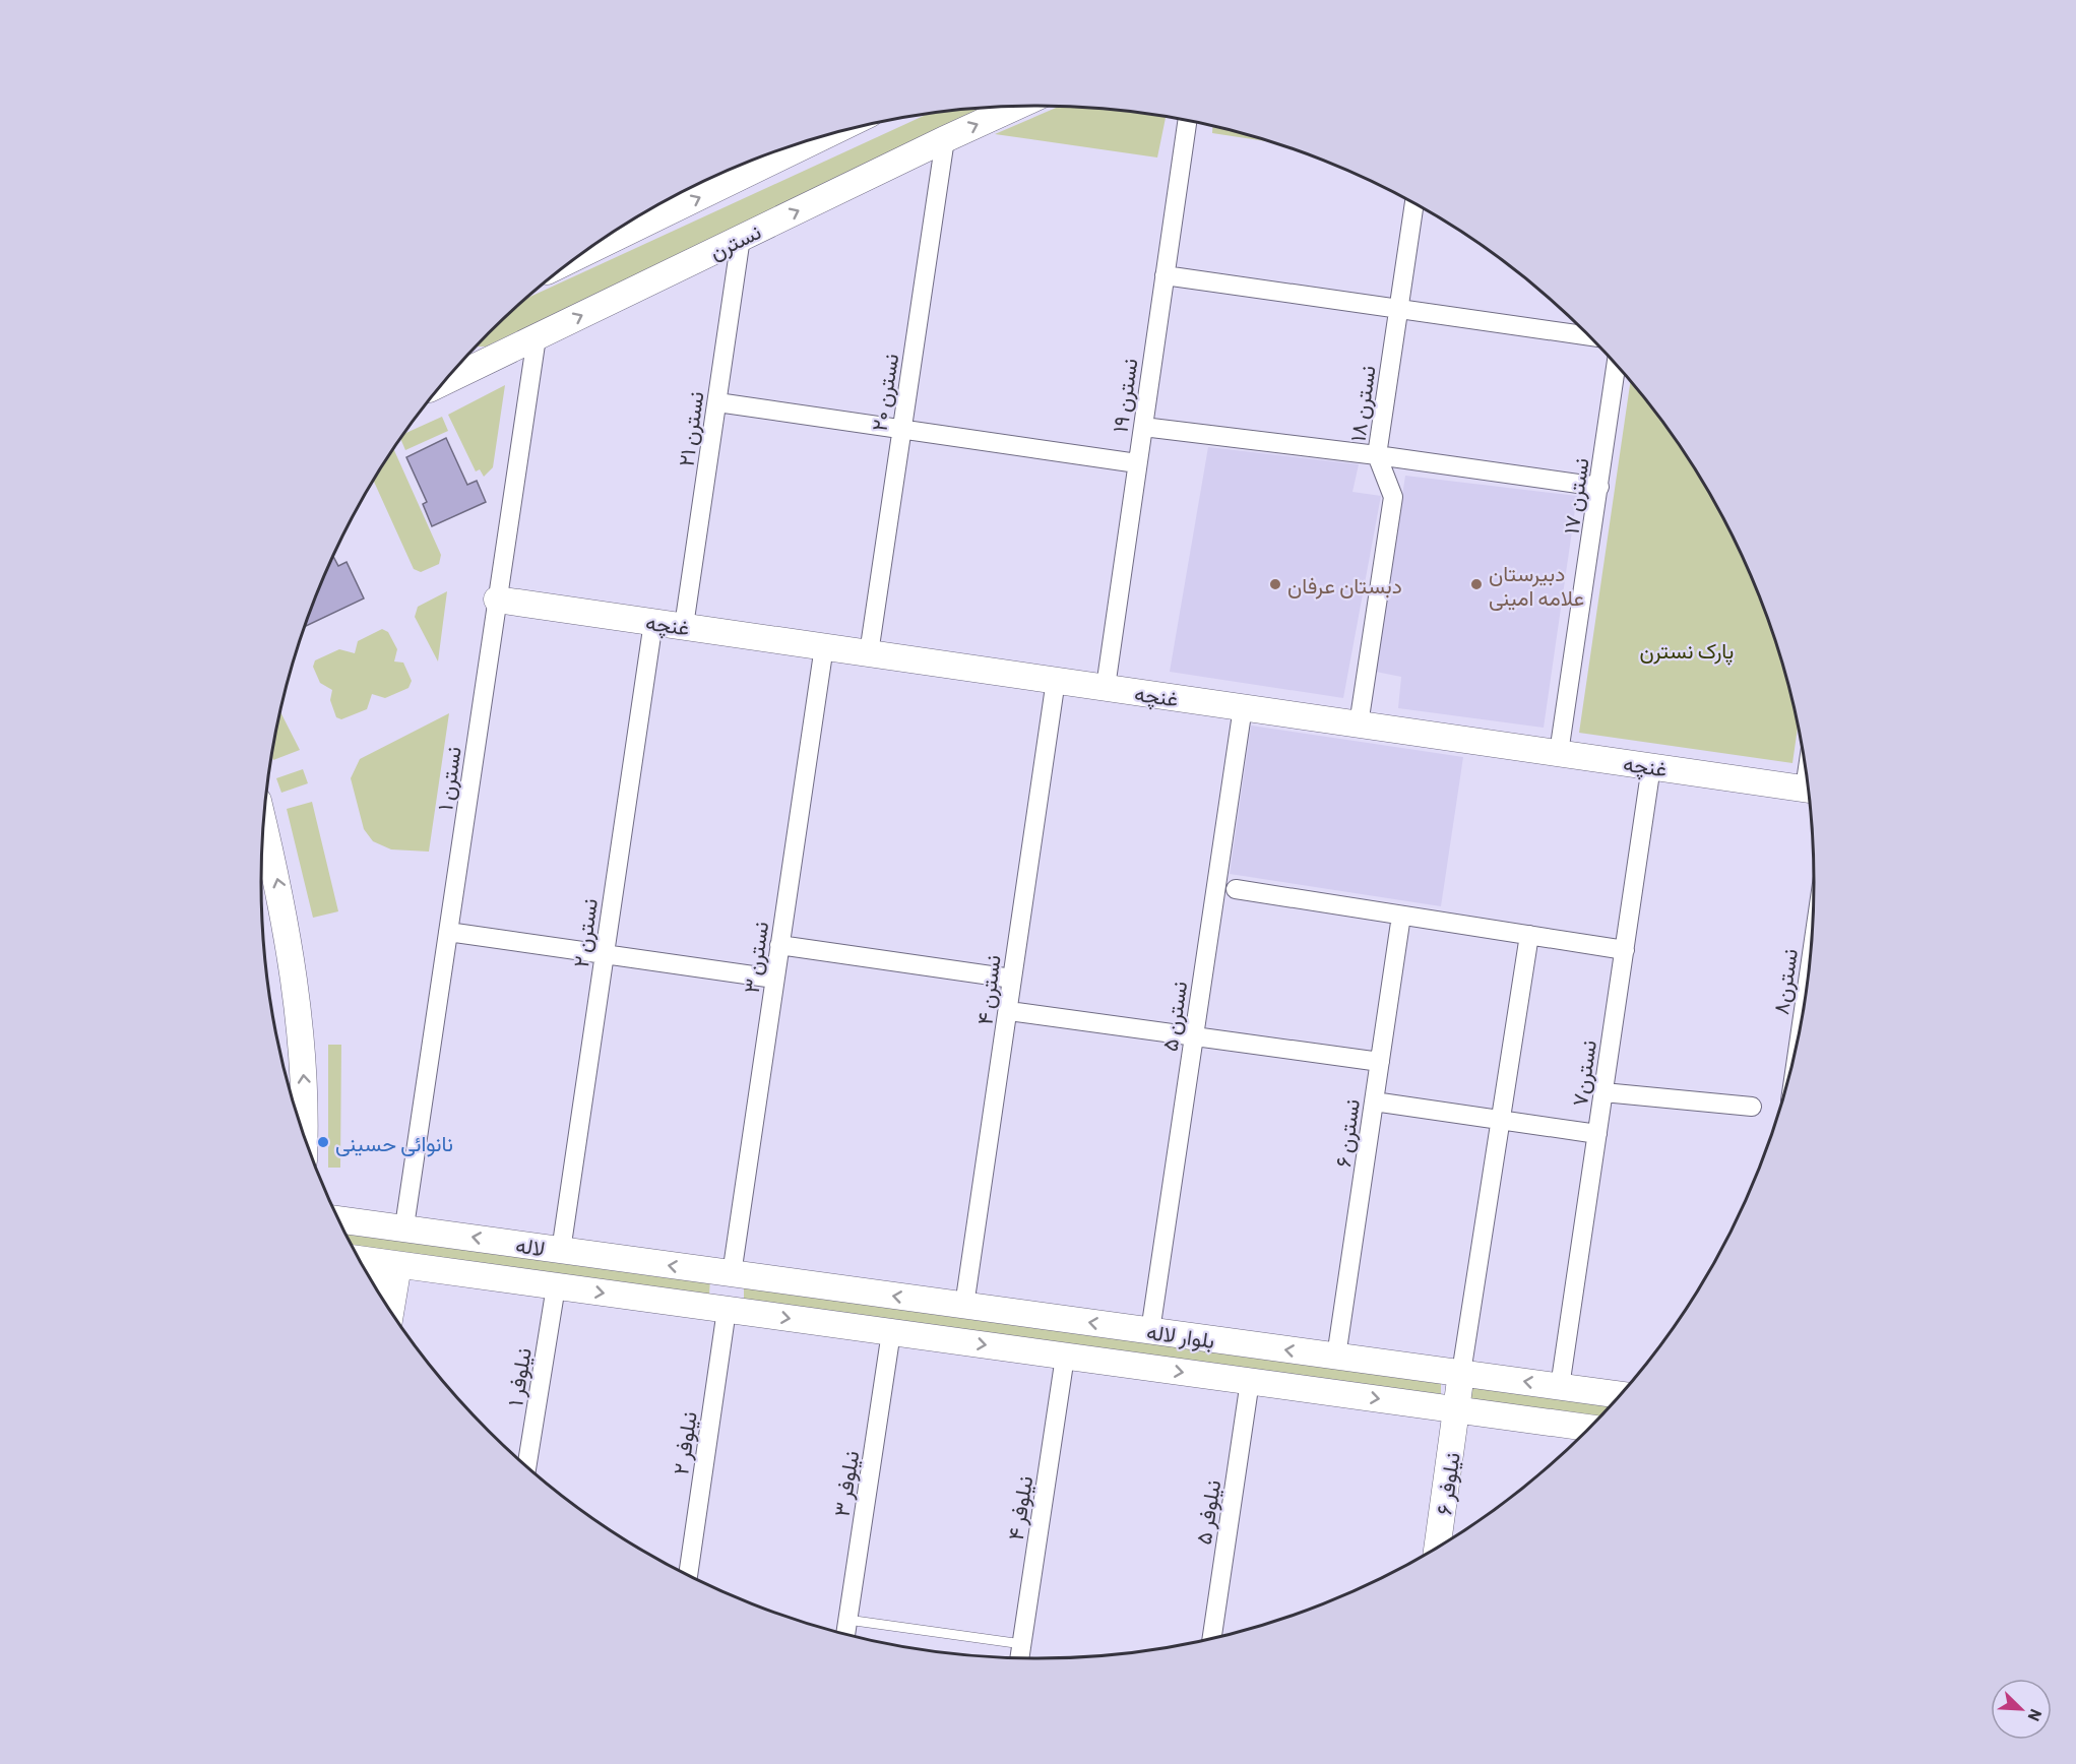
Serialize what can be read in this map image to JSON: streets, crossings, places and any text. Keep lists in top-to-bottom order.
{
  "streets": {
    "main road": [
      "نسترن",
      "غنچه",
      "لاله",
      "بلوار لاله",
      "نیلوفر ۶"
    ],
    "street": [
      "نسترن ۲۰",
      "نسترن ۱۹",
      "نسترن ۱۸",
      "نسترن ۲۱",
      "نسترن ۱۷",
      "نسترن ۱",
      "نسترن ۲",
      "نسترن ۳",
      "نسترن۸",
      "نسترن ۴",
      "نسترن ۵",
      "نسترن۷",
      "نسترن ۶",
      "نیلوفر ۱",
      "نیلوفر ۲",
      "نیلوفر ۳",
      "نیلوفر ۴",
      "نیلوفر ۵"
    ]
  },
  "crossings": [
    ["نسترن", "نسترن ۲۰"],
    ["نسترن", "نسترن ۲۱"],
    ["نسترن", "نسترن ۱"],
    ["نسترن ۲۰", "غنچه"],
    ["نسترن ۱۹", "غنچه"],
    ["نسترن ۱۸", "غنچه"],
    ["نسترن ۲۱", "غنچه"],
    ["نسترن ۱۷", "غنچه"],
    ["غنچه", "نسترن ۱"],
    ["غنچه", "نسترن ۲"],
    ["غنچه", "نسترن ۳"],
    ["غنچه", "نسترن ۴"],
    ["غنچه", "نسترن ۵"],
    ["غنچه", "نسترن۷"],
    ["نسترن ۱", "لاله"],
    ["نسترن ۲", "لاله"],
    ["نسترن ۳", "لاله"],
    ["نسترن ۳", "بلوار لاله"],
    ["نسترن ۴", "بلوار لاله"],
    ["نسترن ۵", "بلوار لاله"],
    ["نسترن۷", "بلوار لاله"],
    ["نسترن ۶", "بلوار لاله"],
    ["لاله", "بلوار لاله"],
    ["لاله", "نیلوفر ۱"],
    ["لاله", "نیلوفر ۲"],
    ["بلوار لاله", "نیلوفر ۲"],
    ["بلوار لاله", "نیلوفر ۳"],
    ["بلوار لاله", "نیلوفر ۶"],
    ["بلوار لاله", "نیلوفر ۴"],
    ["بلوار لاله", "نیلوفر ۵"]
  ],
  "parks": ["پارک نسترن"],
  "places": ["دبستان عرفان", "دبیرستان علامه امینی", "نانوائی حسینی"],
  "north": "bottom right"
}
